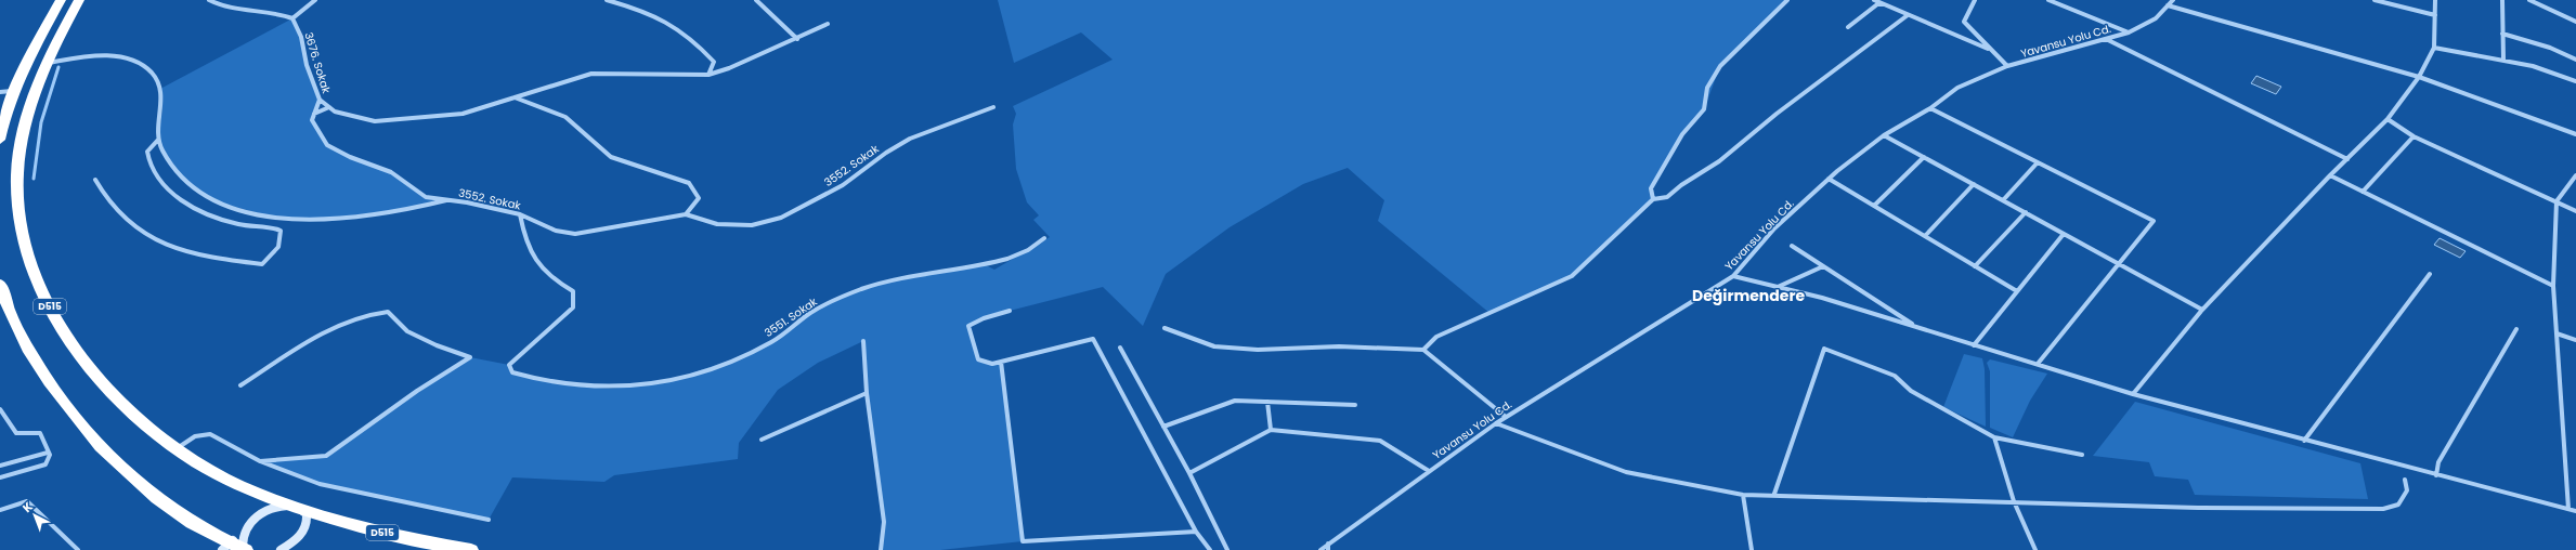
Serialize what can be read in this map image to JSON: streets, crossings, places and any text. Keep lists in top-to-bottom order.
{
  "streets": {
    "highway": ["D515"],
    "street": [
      "Yavansu Yolu Cd.",
      "3676. Sokak",
      "3552. Sokak",
      "3551. Sokak"
    ]
  },
  "crossings": [
    ["3552. Sokak", "3551. Sokak"]
  ],
  "districts": ["Değirmendere"],
  "north": "top left"
}
